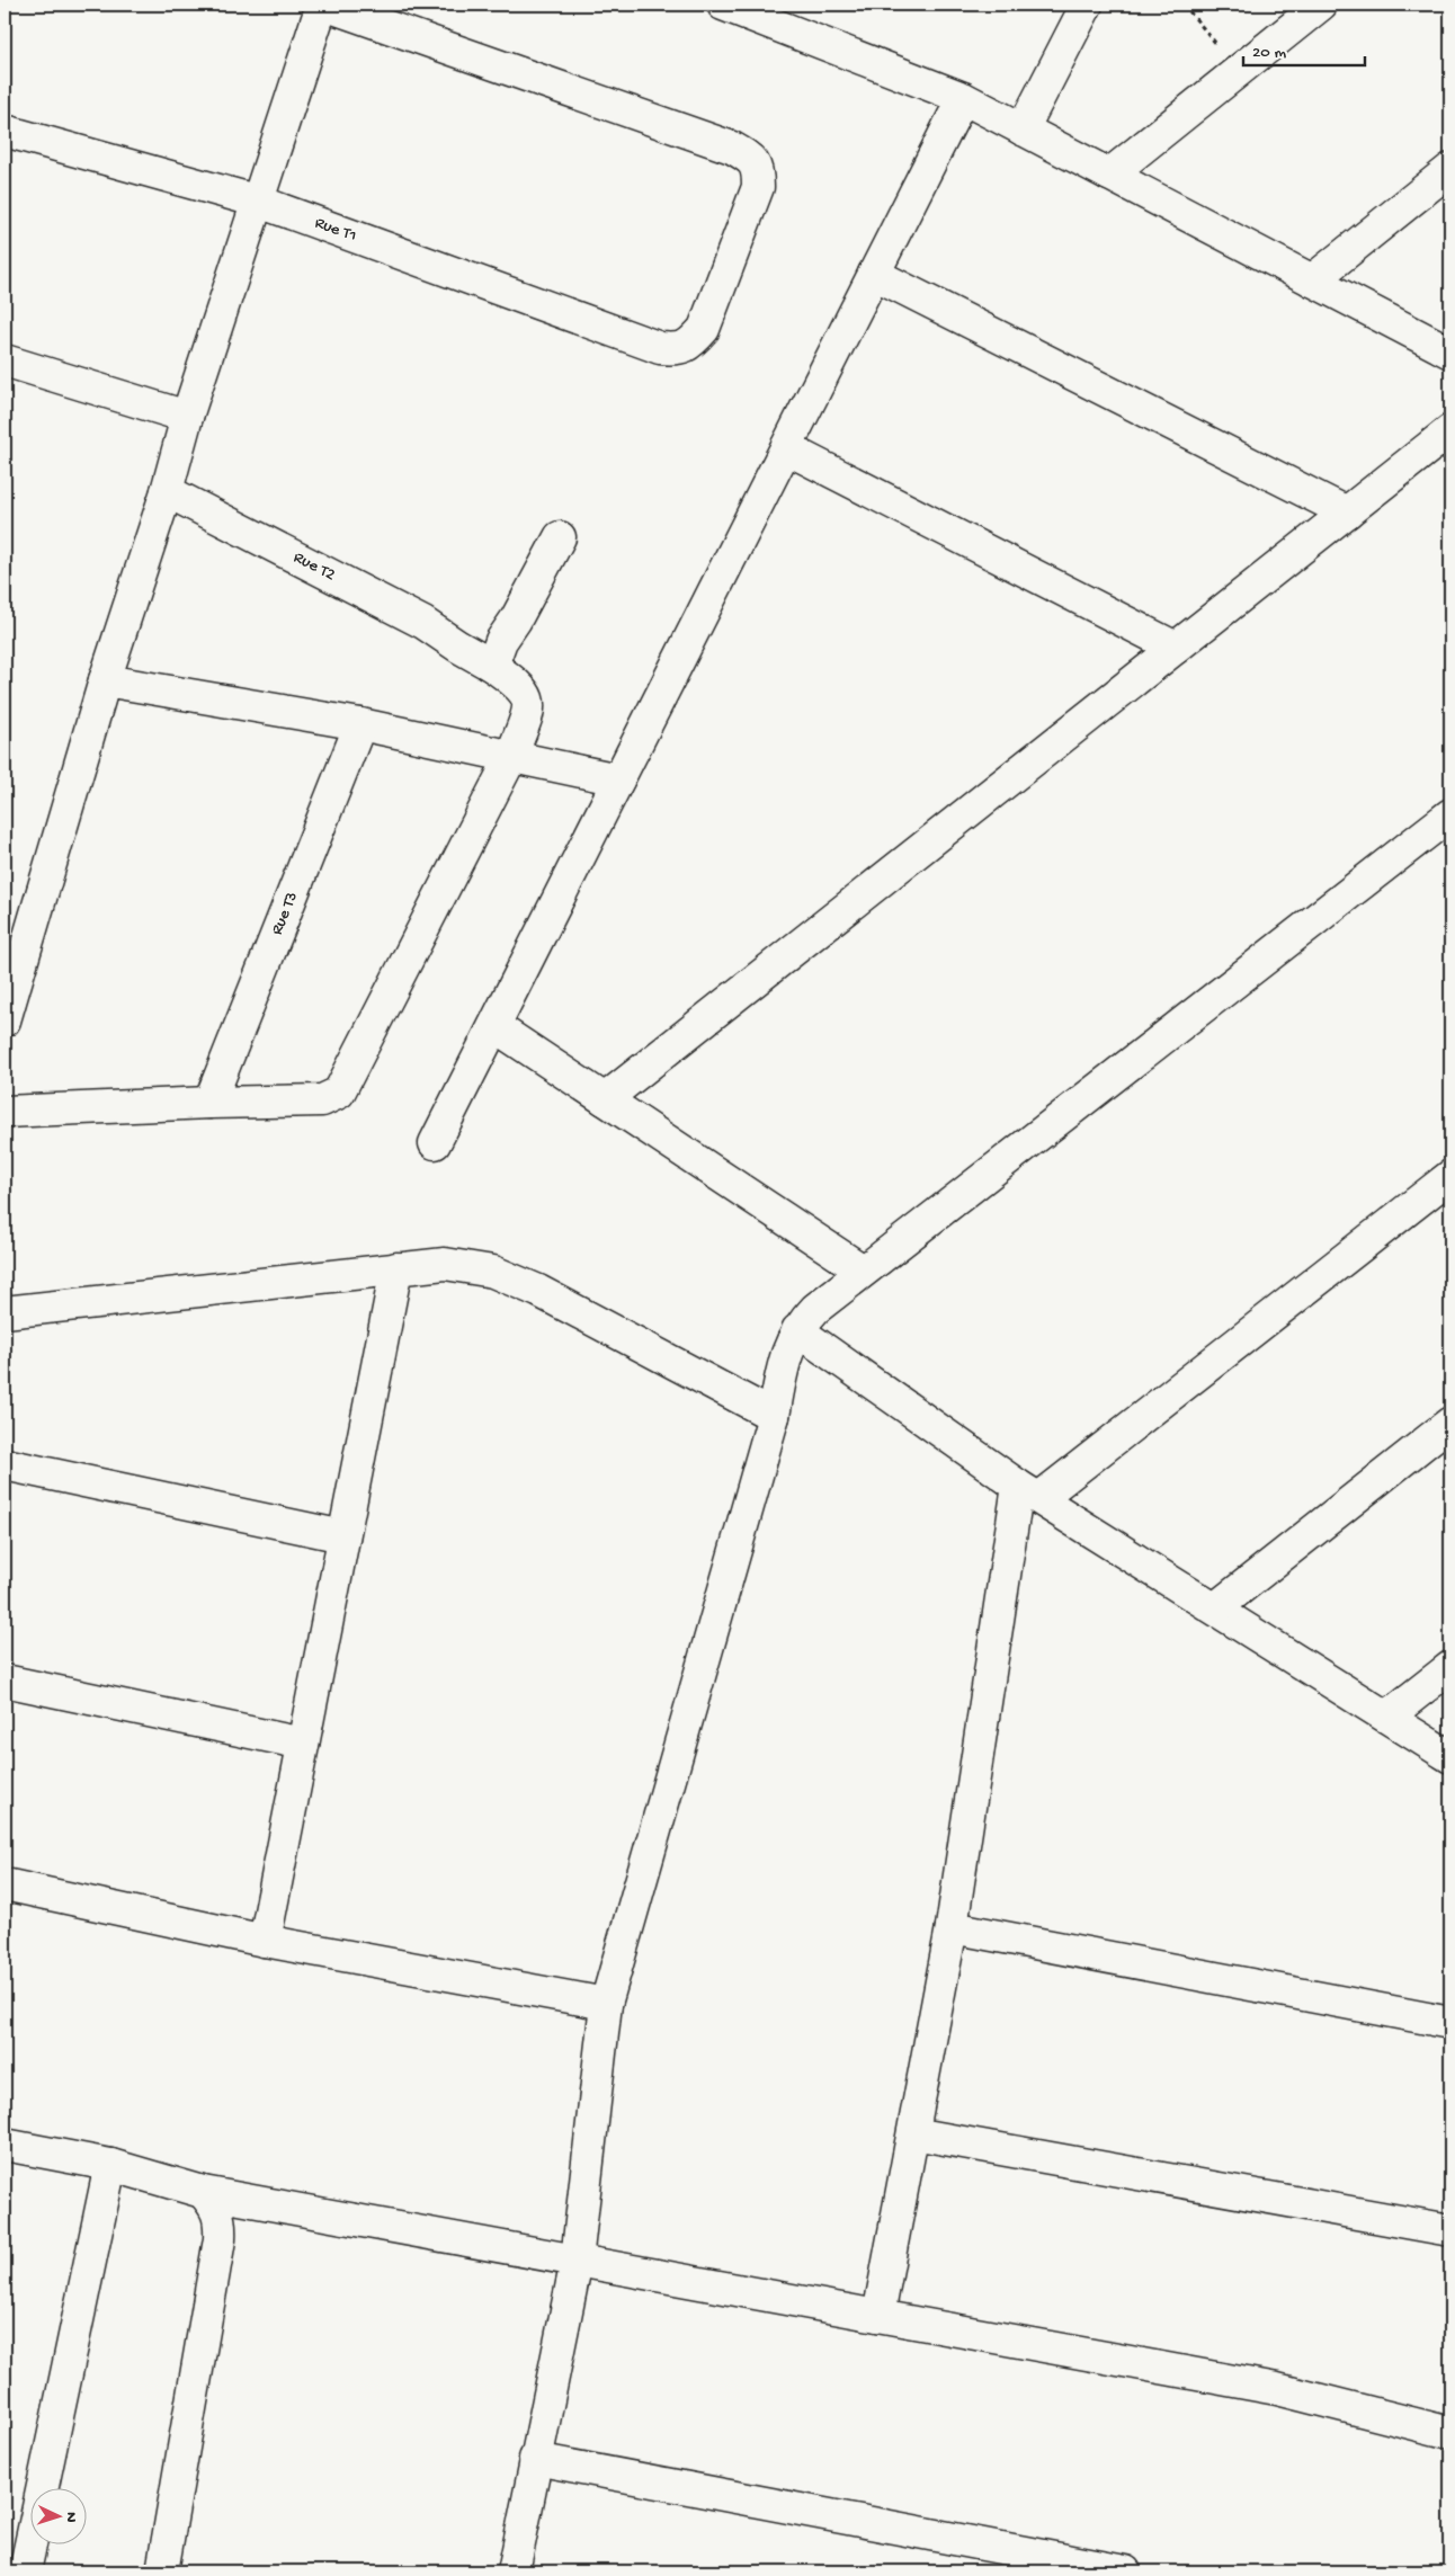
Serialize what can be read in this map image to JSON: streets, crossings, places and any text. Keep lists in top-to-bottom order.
{
  "streets": {
    "street": ["Rue T1", "Rue T2", "Rue T3"]
  },
  "scale_bar": "20 m",
  "north": "right"
}
